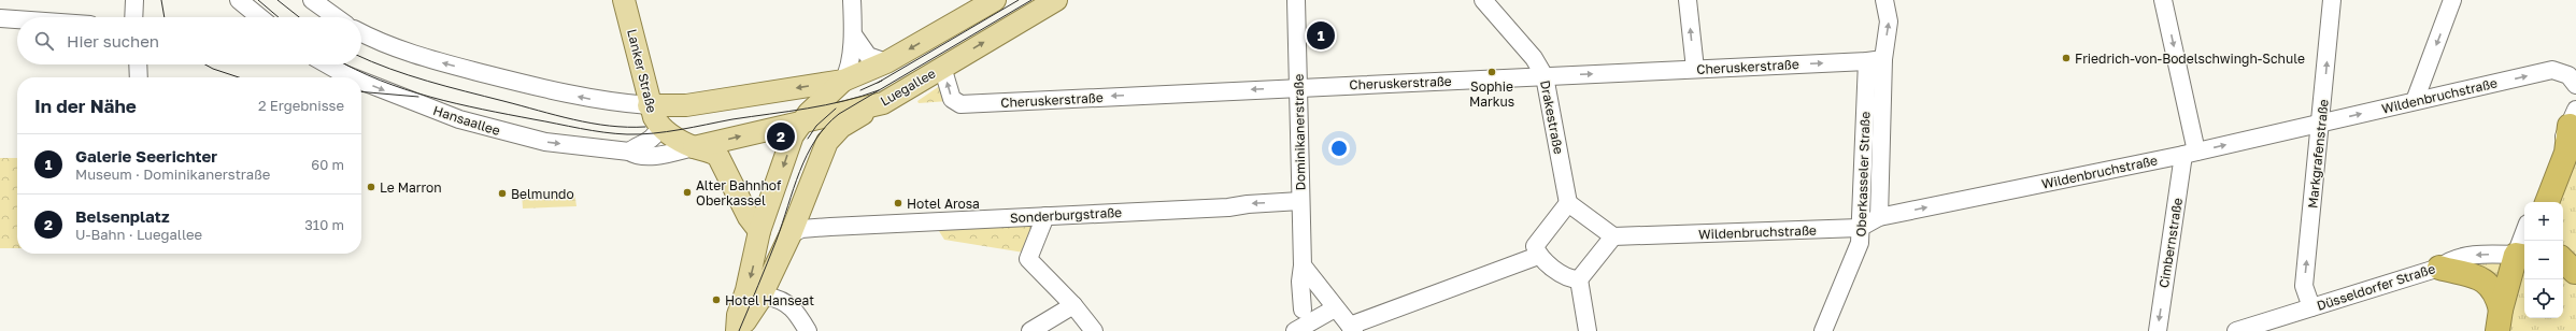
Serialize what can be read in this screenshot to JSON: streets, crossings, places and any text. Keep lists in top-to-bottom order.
{
  "streets": {
    "main road": ["Lanker Straße", "Luegallee"],
    "street": [
      "Cheruskerstraße",
      "Wildenbruchstraße",
      "Drakestraße",
      "Hansaallee",
      "Dominikanerstraße",
      "Markgrafenstraße",
      "Oberkasseler Straße",
      "Sonderburgstraße",
      "Cimbernstraße",
      "Düsseldorfer Straße"
    ]
  },
  "crossings": [
    ["Cheruskerstraße", "Luegallee"],
    ["Cheruskerstraße", "Drakestraße"],
    ["Cheruskerstraße", "Dominikanerstraße"],
    ["Cheruskerstraße", "Oberkasseler Straße"],
    ["Lanker Straße", "Luegallee"],
    ["Lanker Straße", "Hansaallee"],
    ["Luegallee", "Hansaallee"],
    ["Wildenbruchstraße", "Markgrafenstraße"],
    ["Wildenbruchstraße", "Oberkasseler Straße"],
    ["Wildenbruchstraße", "Cimbernstraße"],
    ["Dominikanerstraße", "Sonderburgstraße"],
    ["Markgrafenstraße", "Düsseldorfer Straße"]
  ],
  "one_way": ["Wildenbruchstraße", "Sonderburgstraße", "Cimbernstraße"],
  "places": [
    "Friedrich-von-Bodelschwingh-Schule",
    "Sophie Markus",
    "Le Marron",
    "Alter Bahnhof Oberkassel",
    "Belmundo",
    "Hotel Arosa",
    "Hotel Hanseat"
  ],
  "page": {
    "search": "Hier suchen",
    "pins": ["1", "2"],
    "heading": ["In der Nähe", "2 Ergebnisse"],
    "list": [
      {
        "mark": "1",
        "name": "Galerie Seerichter",
        "note": "Museum · Dominikanerstraße",
        "value": "60 m"
      },
      {
        "mark": "2",
        "name": "Belsenplatz",
        "note": "U-Bahn · Luegallee",
        "value": "310 m"
      }
    ],
    "map_buttons": ["+", "−"]
  }
}
